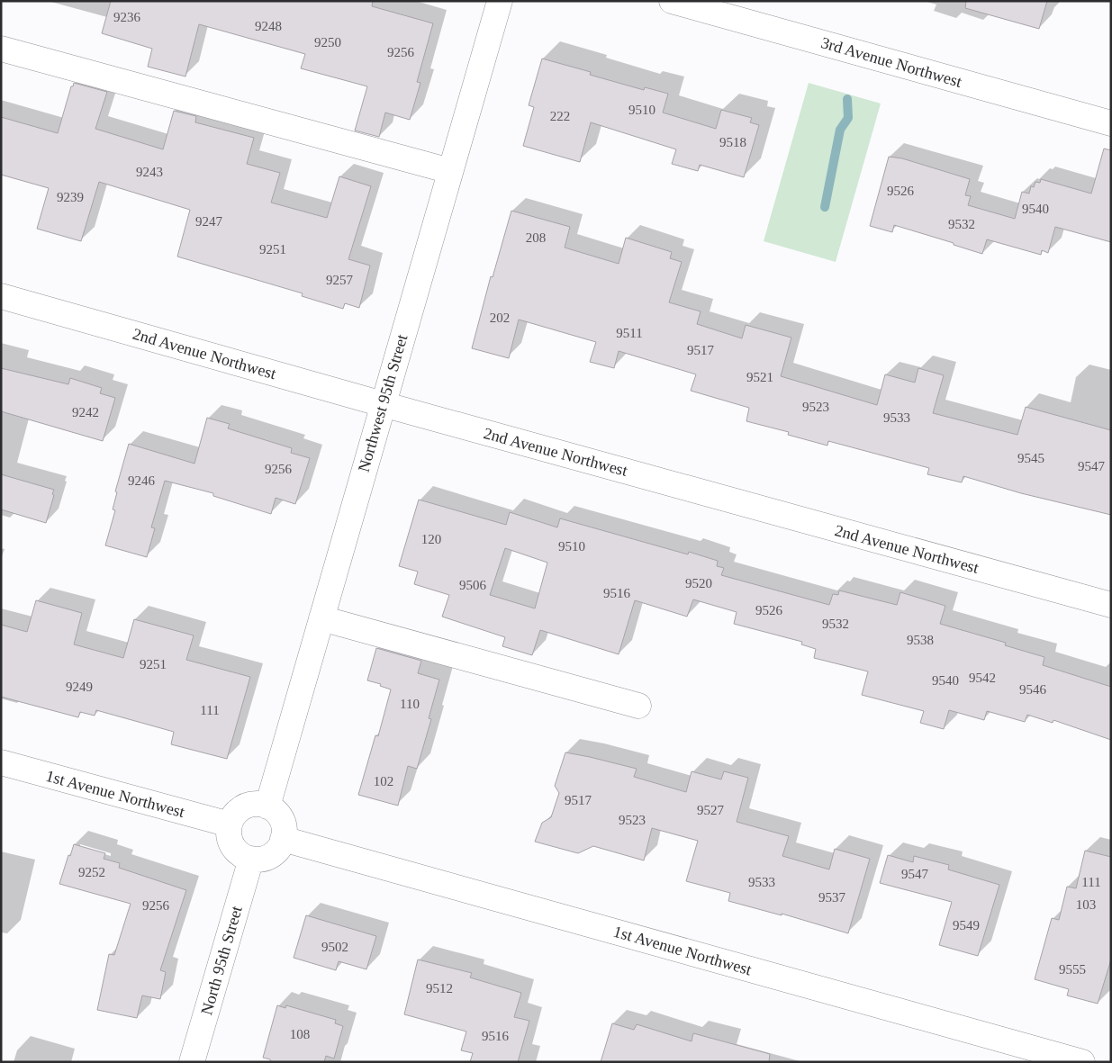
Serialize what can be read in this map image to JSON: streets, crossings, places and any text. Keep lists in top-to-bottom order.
{
  "streets": {
    "street": [
      "3rd Avenue Northwest",
      "2nd Avenue Northwest",
      "Northwest 95th Street",
      "1st Avenue Northwest",
      "North 95th Street"
    ]
  },
  "crossings": [
    ["2nd Avenue Northwest", "Northwest 95th Street"],
    ["Northwest 95th Street", "1st Avenue Northwest"],
    ["Northwest 95th Street", "North 95th Street"],
    ["1st Avenue Northwest", "North 95th Street"]
  ],
  "house_numbers": [
    "9236",
    "9248",
    "9250",
    "9256",
    "9510",
    "222",
    "9518",
    "9243",
    "9526",
    "9239",
    "9540",
    "9247",
    "9532",
    "208",
    "9251",
    "9257",
    "202",
    "9511",
    "9517",
    "9521",
    "9523",
    "9242",
    "9533",
    "9545",
    "9547",
    "9256",
    "9246",
    "120",
    "9510",
    "9520",
    "9506",
    "9516",
    "9526",
    "9532",
    "9538",
    "9251",
    "9542",
    "9540",
    "9249",
    "9546",
    "110",
    "111",
    "102",
    "9517",
    "9527",
    "9523",
    "9252",
    "9547",
    "9533",
    "111",
    "9537",
    "103",
    "9256",
    "9549",
    "9502",
    "9555",
    "9512",
    "108",
    "9516"
  ]
}
